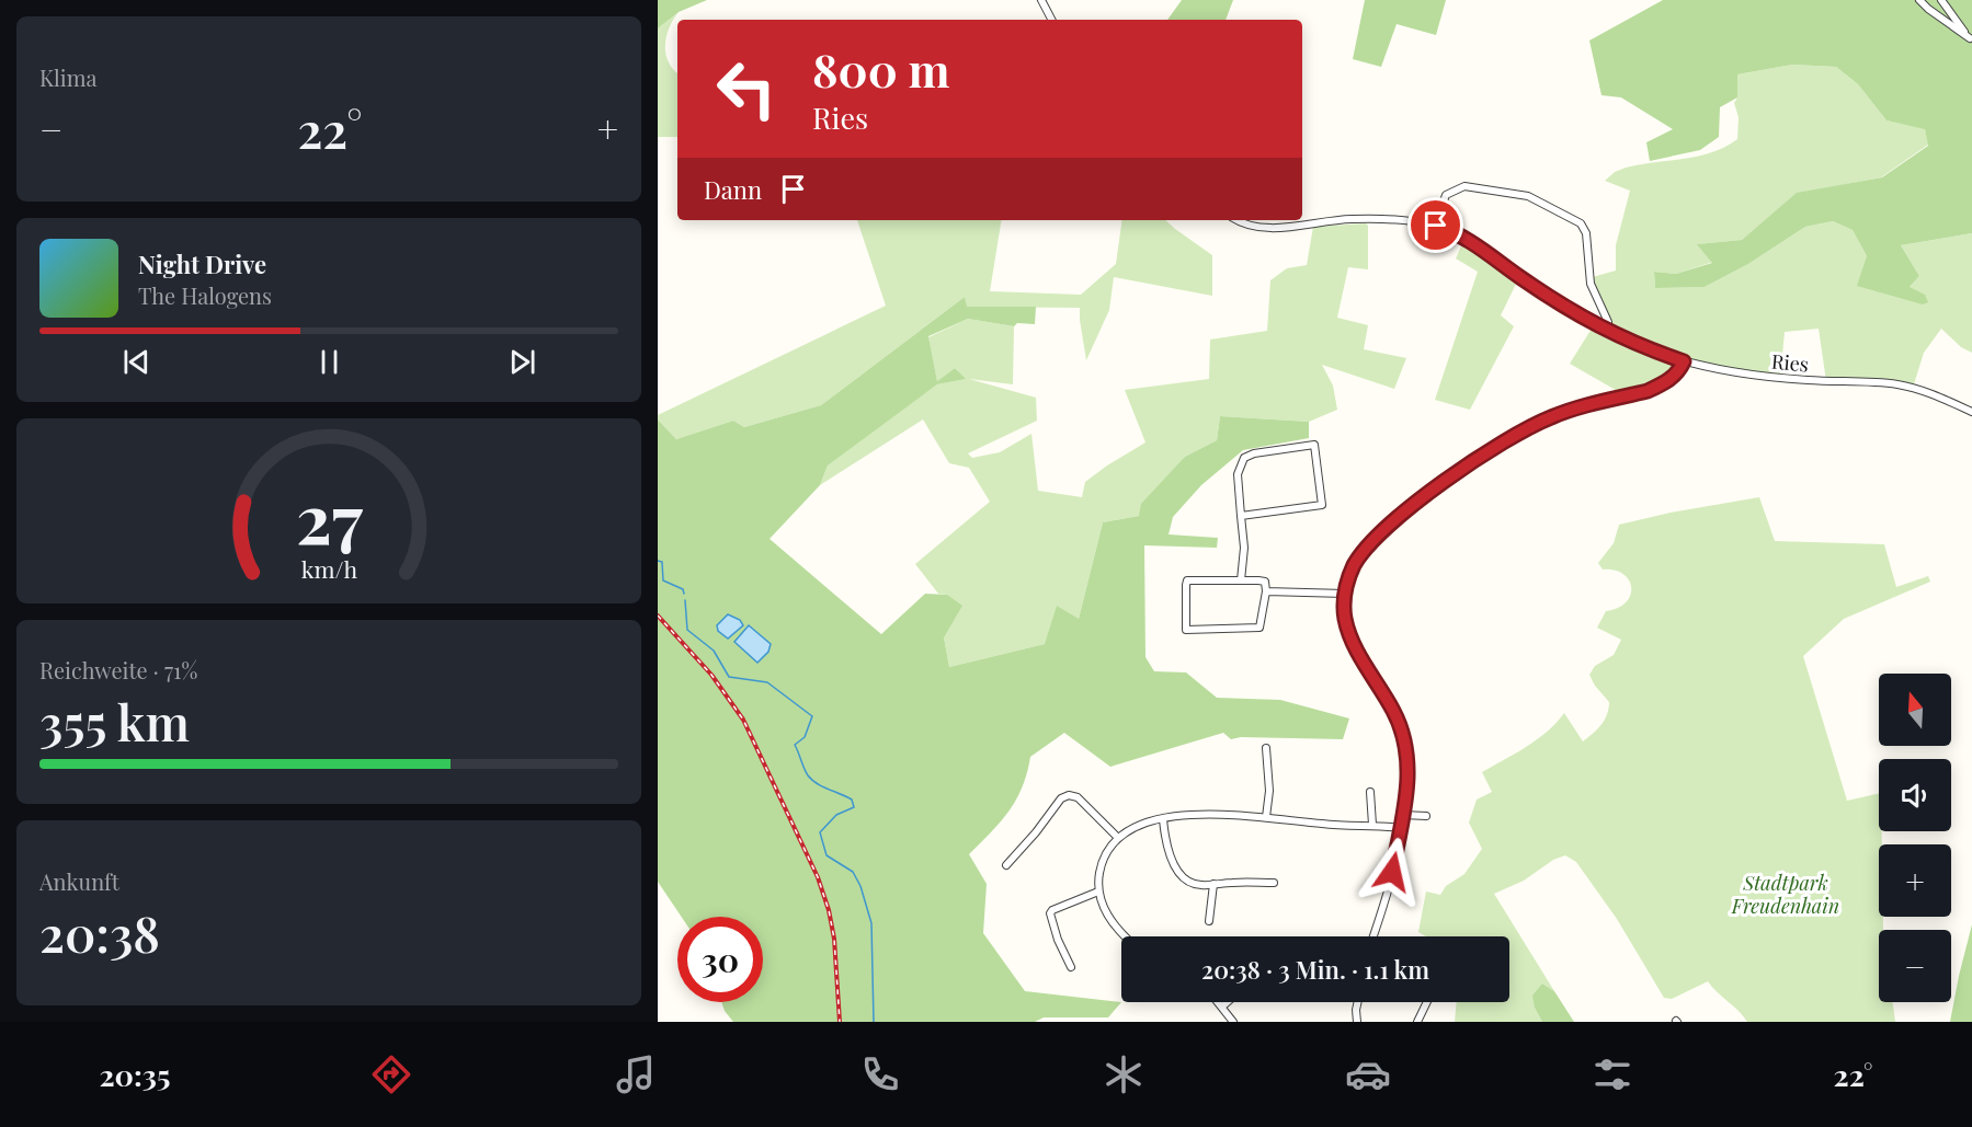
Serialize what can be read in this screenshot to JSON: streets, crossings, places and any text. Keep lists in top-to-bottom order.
{
  "streets": {
    "street": ["Ries"]
  },
  "parks": ["Stadtpark Freudenhain"],
  "north": "top",
  "page": {
    "tile": [
      "Klima",
      ["Reichweite · 71%", "355 km"],
      ["Ankunft", "20:38"]
    ],
    "turn": ["800 m", "Ries"],
    "heat": ["−", "22°", "+"],
    "then": "Dann",
    "song": ["Night Drive", "The Halogens"],
    "map_buttons": ["+", "−"],
    "limit": "30",
    "trip": "20:38 · 3 Min. · 1.1 km",
    "tabs": ["20:35", "22°"],
    "gauge": ["27", "km/h"]
  }
}
